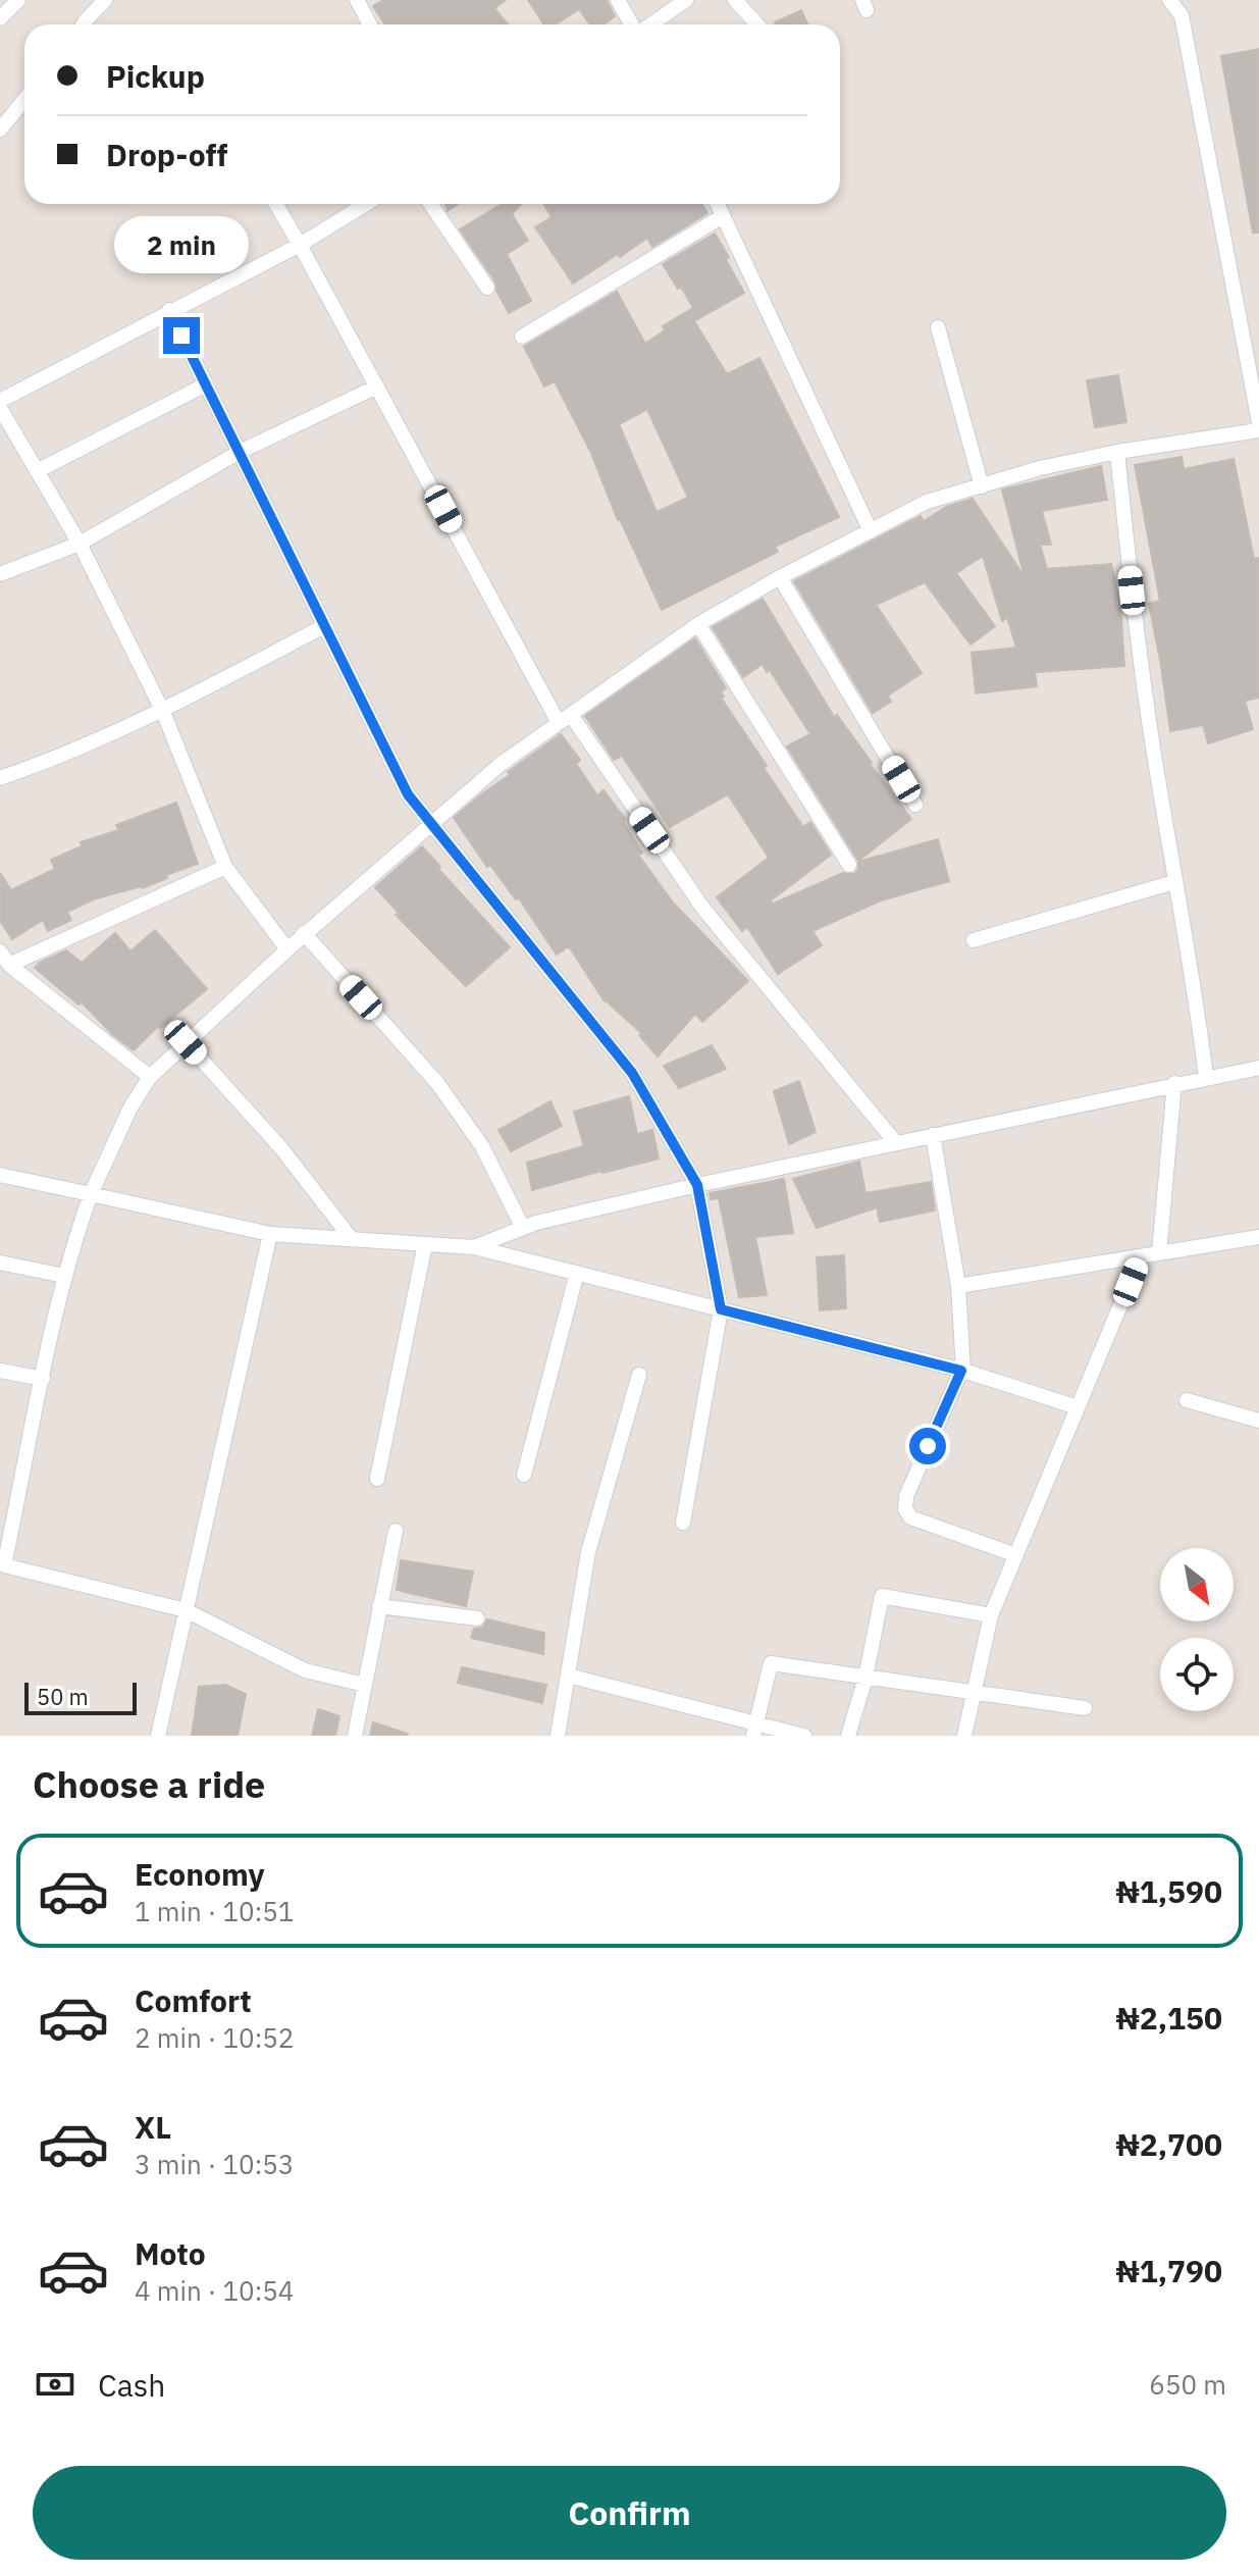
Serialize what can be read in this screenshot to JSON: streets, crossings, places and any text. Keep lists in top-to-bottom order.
{
  "scale_bar": "50 m",
  "north": "bottom right",
  "page": {
    "banner": ["Pickup", "Drop-off"],
    "bubble": "2 min",
    "scale": "50 m",
    "heading": "Choose a ride",
    "list": [
      {
        "name": "Economy",
        "note": "1 min · 10:51",
        "value": "₦1,590"
      },
      {
        "name": "Comfort",
        "note": "2 min · 10:52",
        "value": "₦2,150"
      },
      {
        "name": "XL",
        "note": "3 min · 10:53",
        "value": "₦2,700"
      },
      {
        "name": "Moto",
        "note": "4 min · 10:54",
        "value": "₦1,790"
      }
    ],
    "pay": ["Cash", "650 m"],
    "buttons": "Confirm"
  }
}
